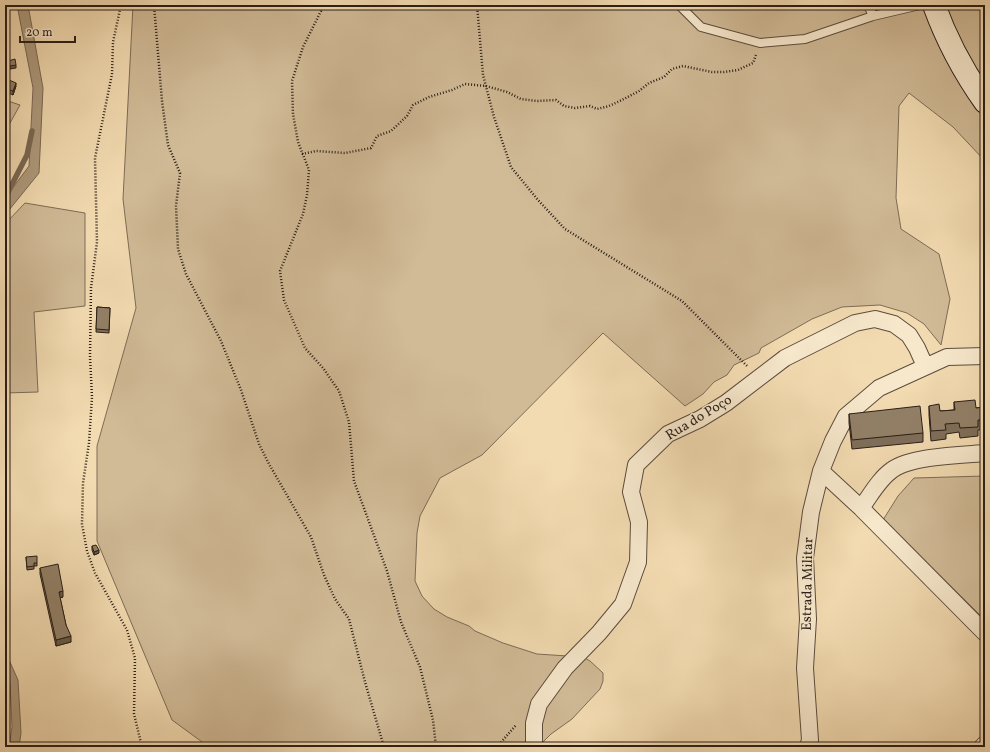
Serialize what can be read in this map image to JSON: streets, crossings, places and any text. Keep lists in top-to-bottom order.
{
  "streets": {
    "street": ["Rua do Poço", "Estrada Militar"]
  },
  "crossings": [
    ["Rua do Poço", "Estrada Militar"]
  ],
  "scale_bar": "20 m"
}
